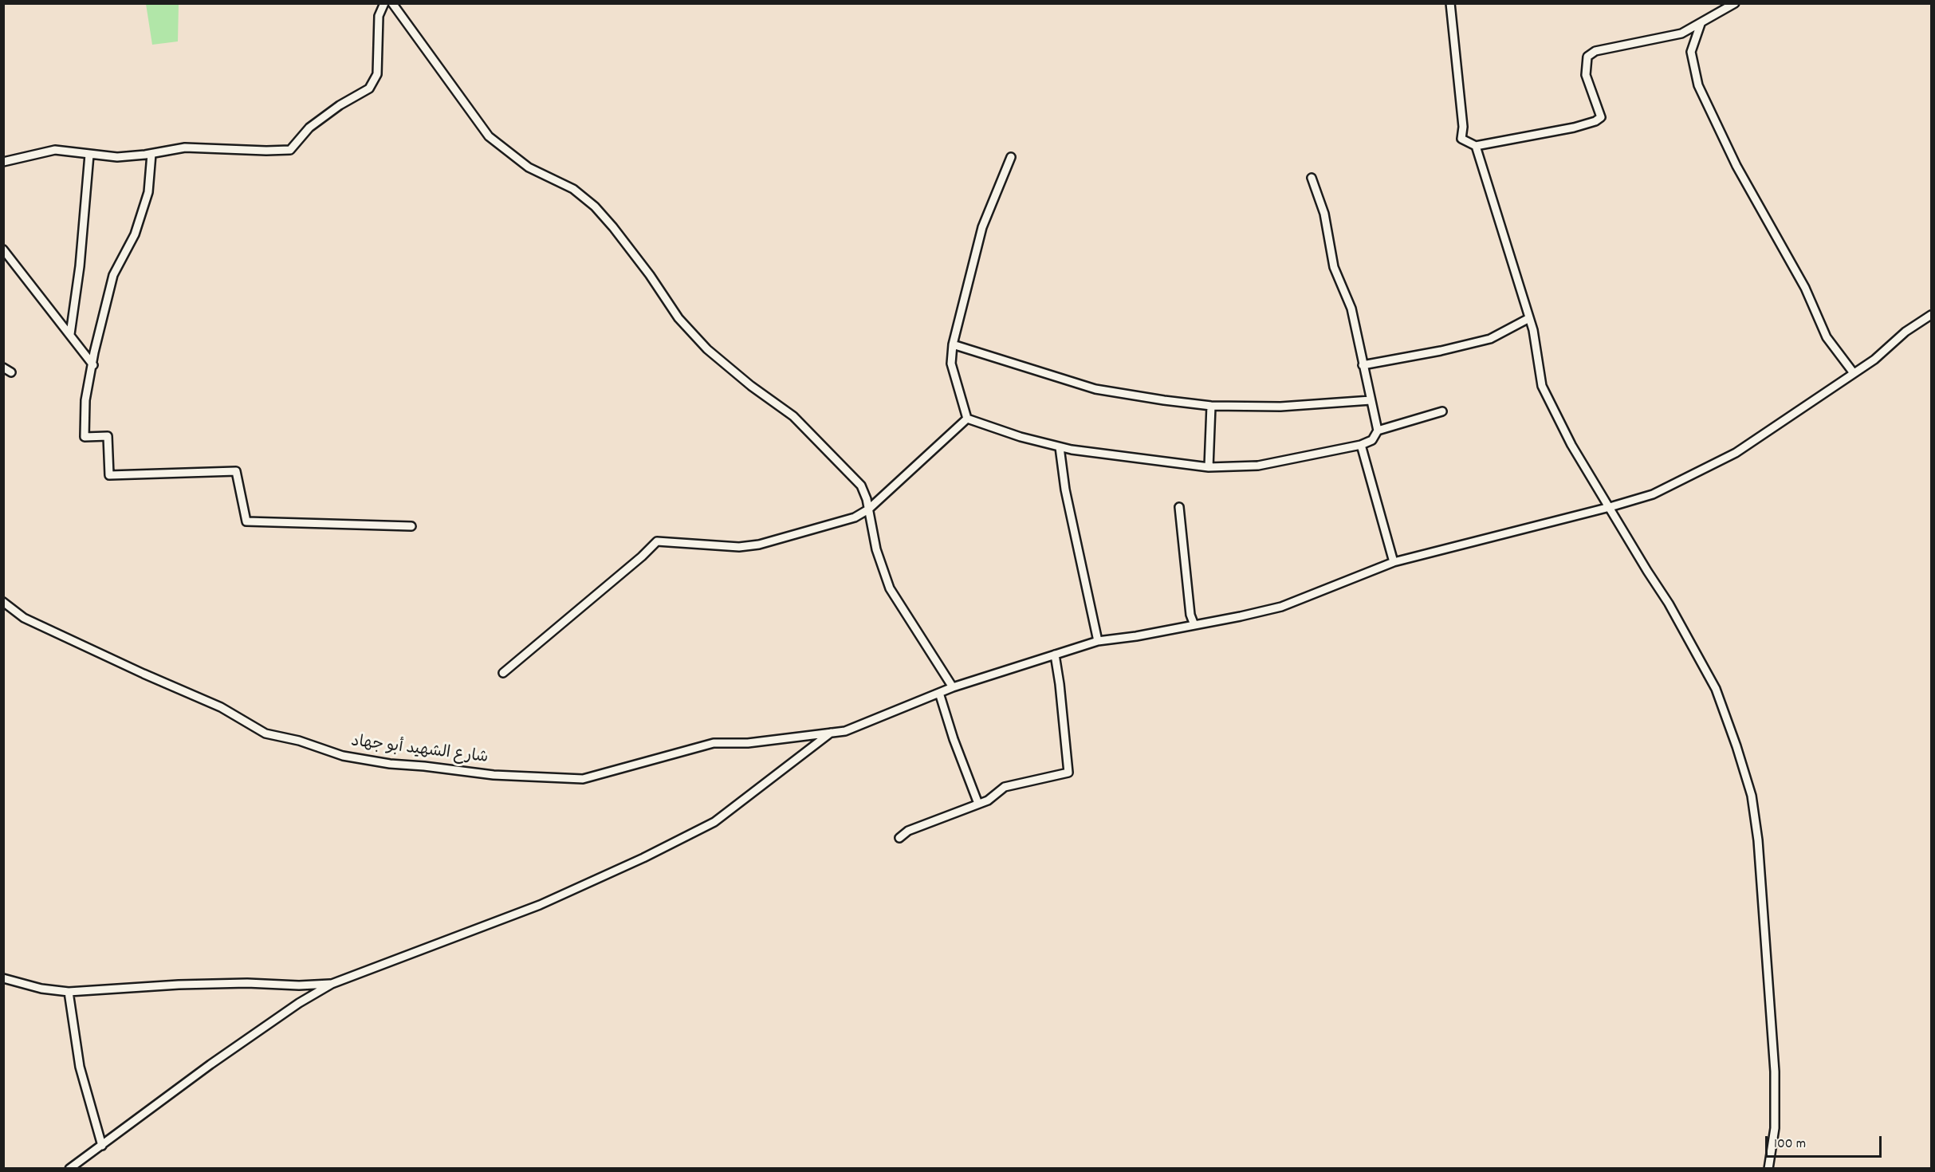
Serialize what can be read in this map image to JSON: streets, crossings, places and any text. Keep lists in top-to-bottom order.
{
  "streets": {
    "street": ["شارع الشهيد أبو جهاد"]
  },
  "scale_bar": "100 m"
}
